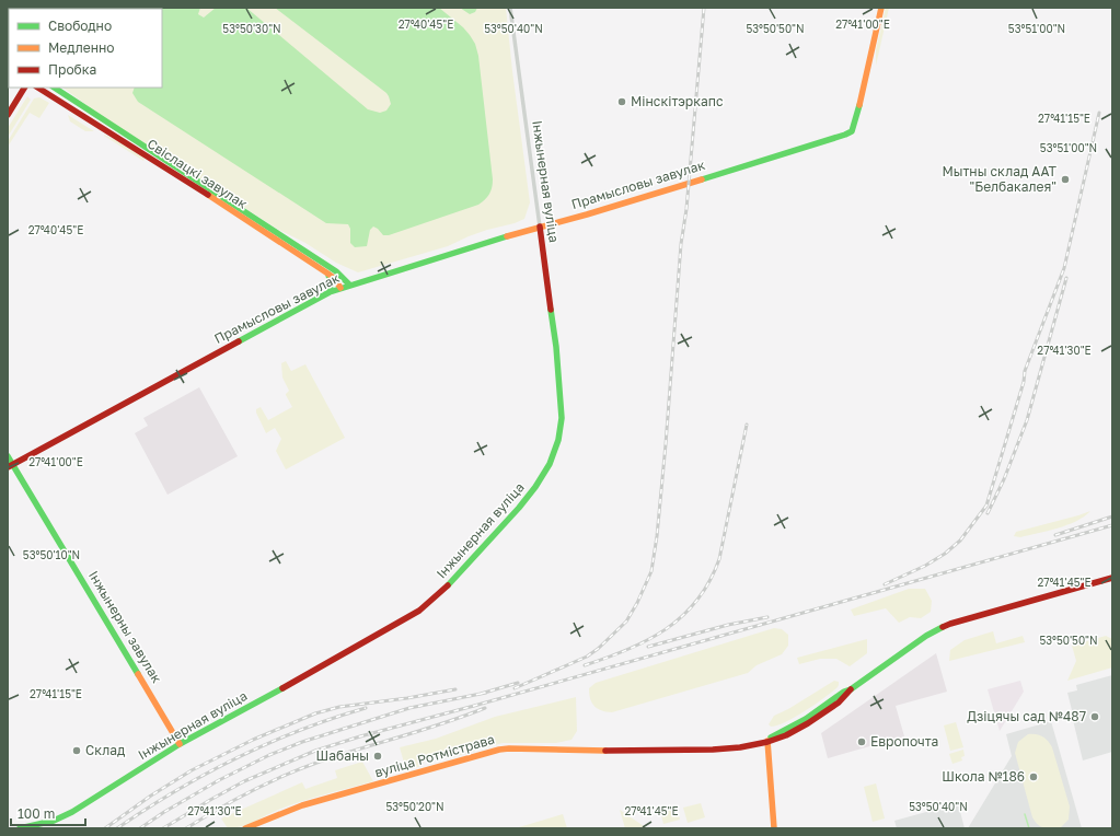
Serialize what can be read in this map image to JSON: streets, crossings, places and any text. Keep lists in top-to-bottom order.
{
  "streets": {
    "street": [
      "Свіслацкі завулак",
      "Інжынерная вуліца",
      "Прамысловы завулак",
      "Інжынерны завулак",
      "вуліца Ротмістрава"
    ]
  },
  "crossings": [
    ["Свіслацкі завулак", "Прамысловы завулак"],
    ["Інжынерная вуліца", "Прамысловы завулак"],
    ["Інжынерная вуліца", "Інжынерны завулак"],
    ["Прамысловы завулак", "Інжынерны завулак"]
  ],
  "places": [
    "Мінскітэркапс",
    "Мытны склад ААТ \"Белбакалея\"",
    "Дзіцячы сад №487",
    "Европочта",
    "Склад",
    "Шабаны",
    "Школа №186"
  ],
  "legend": ["Свободно", "Медленно", "Пробка"],
  "scale_bar": "100 m",
  "coordinates": [
    "27°40'45\"E",
    "27°41'00\"E",
    "53°50'30\"N",
    "53°50'40\"N",
    "53°50'50\"N",
    "53°51'00\"N",
    "27°41'15\"E",
    "27°41'30\"E",
    "53°50'10\"N",
    "27°41'45\"E",
    "53°50'20\"N"
  ]
}
